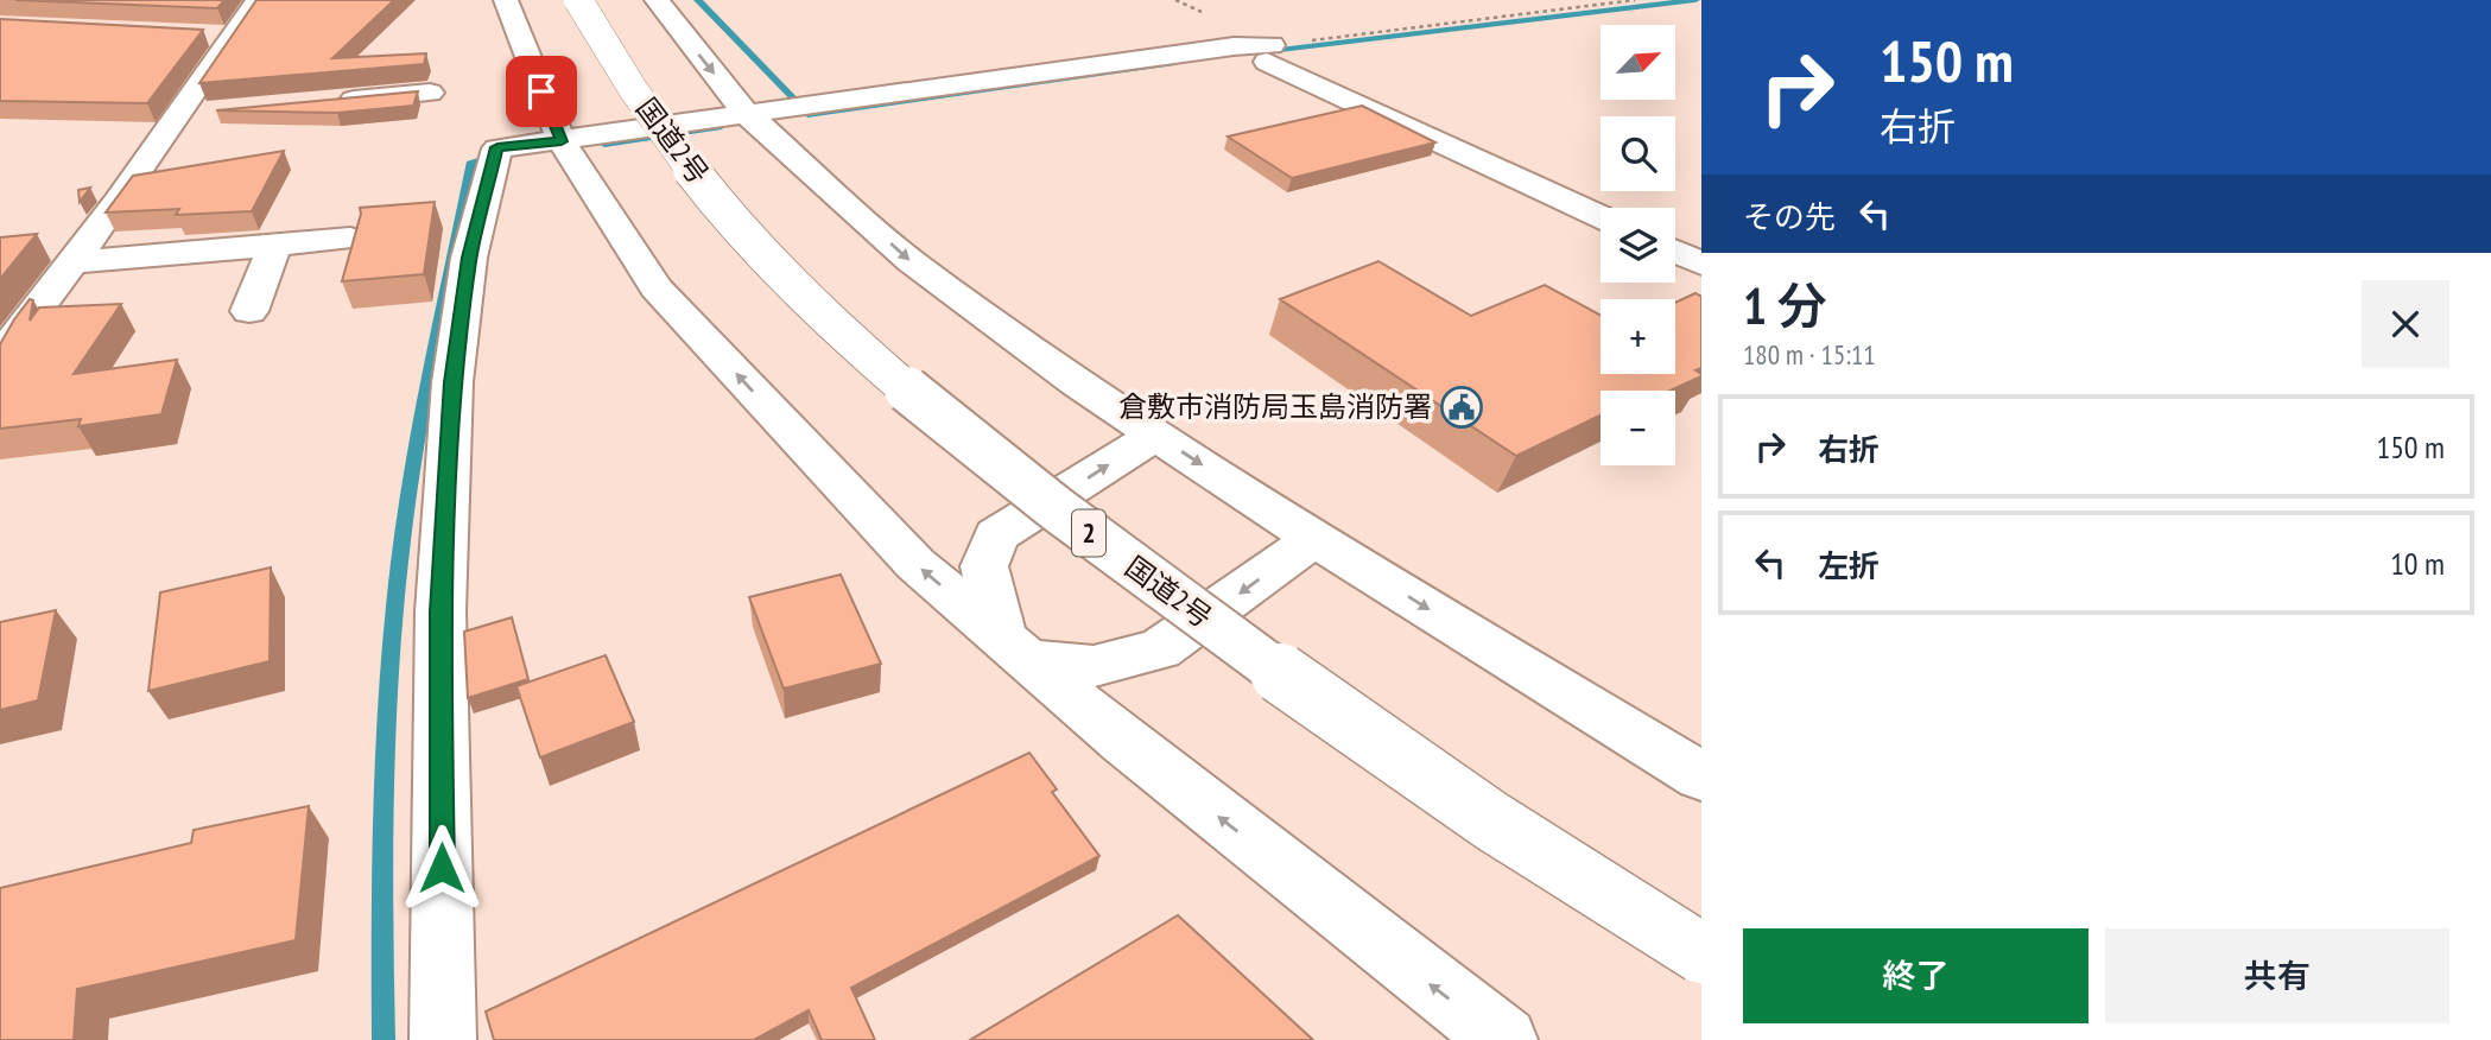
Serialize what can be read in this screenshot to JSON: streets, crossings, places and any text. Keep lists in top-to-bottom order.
{
  "streets": {
    "main road": ["国道2号", "2"]
  },
  "places": {
    "public building": ["倉敷市消防局玉島消防署"]
  },
  "north": "top right",
  "page": {
    "turn": ["150 m", "右折"],
    "map_buttons": ["+", "−"],
    "then": "その先",
    "heading": ["1 分", "180 m · 15:11"],
    "list": [
      {
        "name": "右折",
        "value": "150 m"
      },
      {
        "name": "左折",
        "value": "10 m"
      }
    ],
    "buttons": ["終了", "共有"]
  }
}
